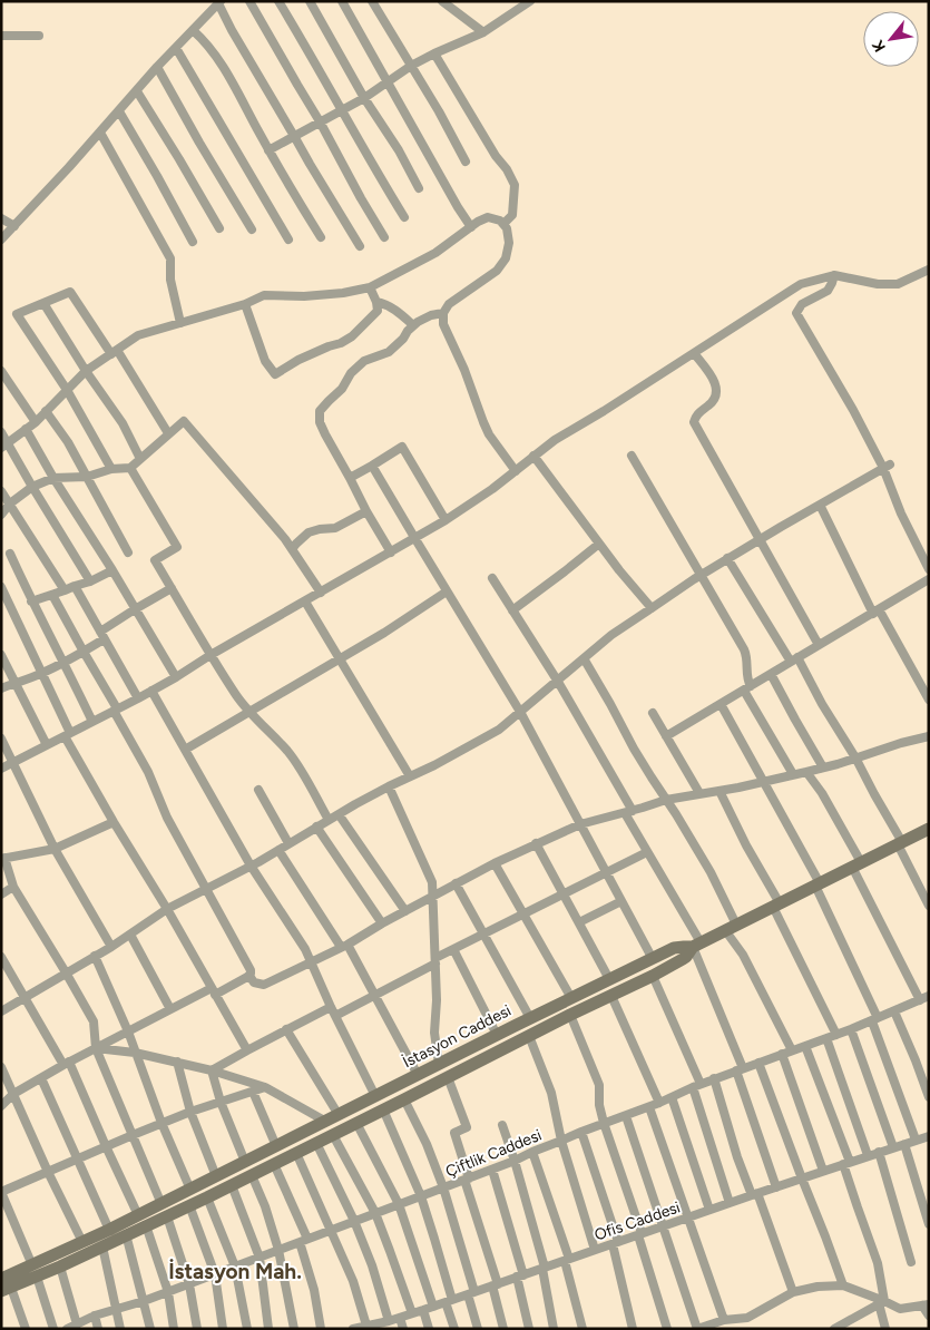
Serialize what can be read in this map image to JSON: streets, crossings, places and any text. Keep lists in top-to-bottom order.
{
  "streets": {
    "main road": ["İstasyon Caddesi"],
    "street": ["Çiftlik Caddesi", "Ofis Caddesi"]
  },
  "districts": ["İstasyon Mah."],
  "north": "bottom left"
}
